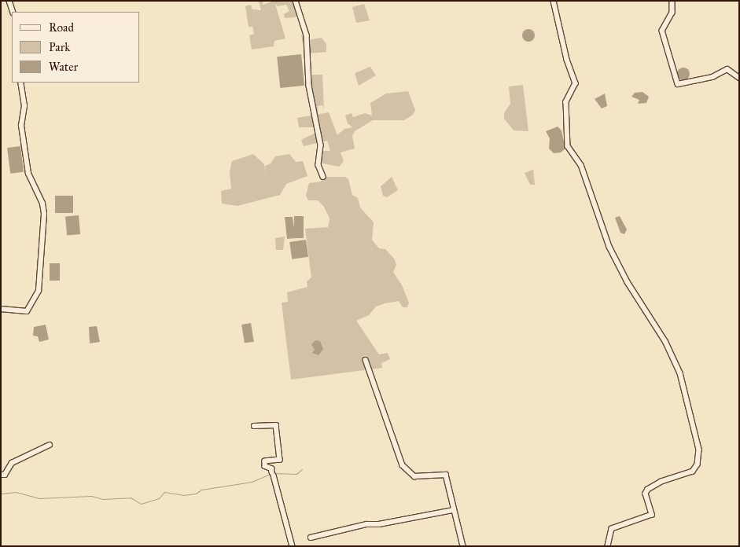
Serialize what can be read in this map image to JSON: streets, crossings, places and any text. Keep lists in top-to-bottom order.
{
  "legend": ["Road", "Park", "Water"]
}
